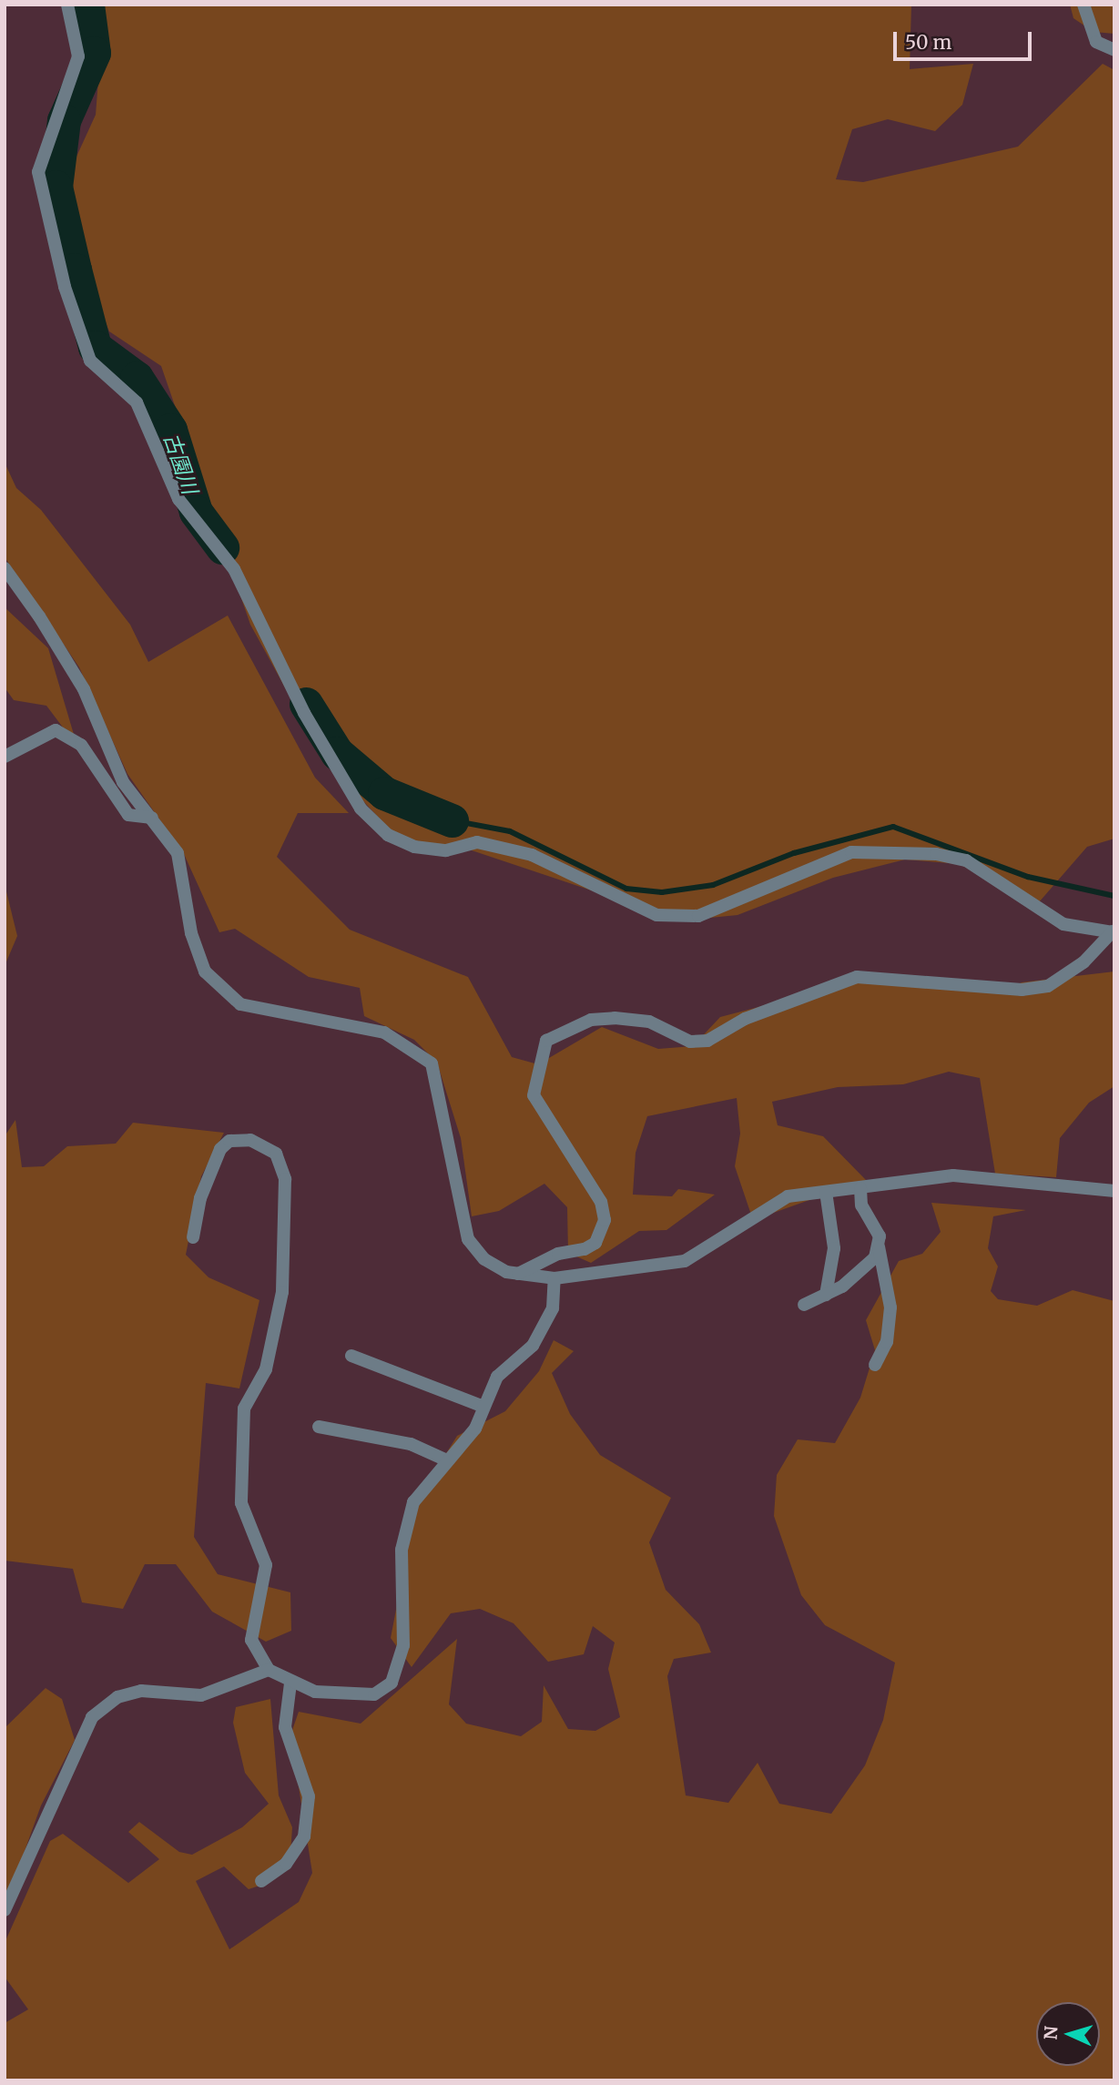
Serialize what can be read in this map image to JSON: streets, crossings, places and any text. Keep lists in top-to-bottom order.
{
  "water": ["古園川"],
  "scale_bar": "50 m",
  "north": "left"
}
